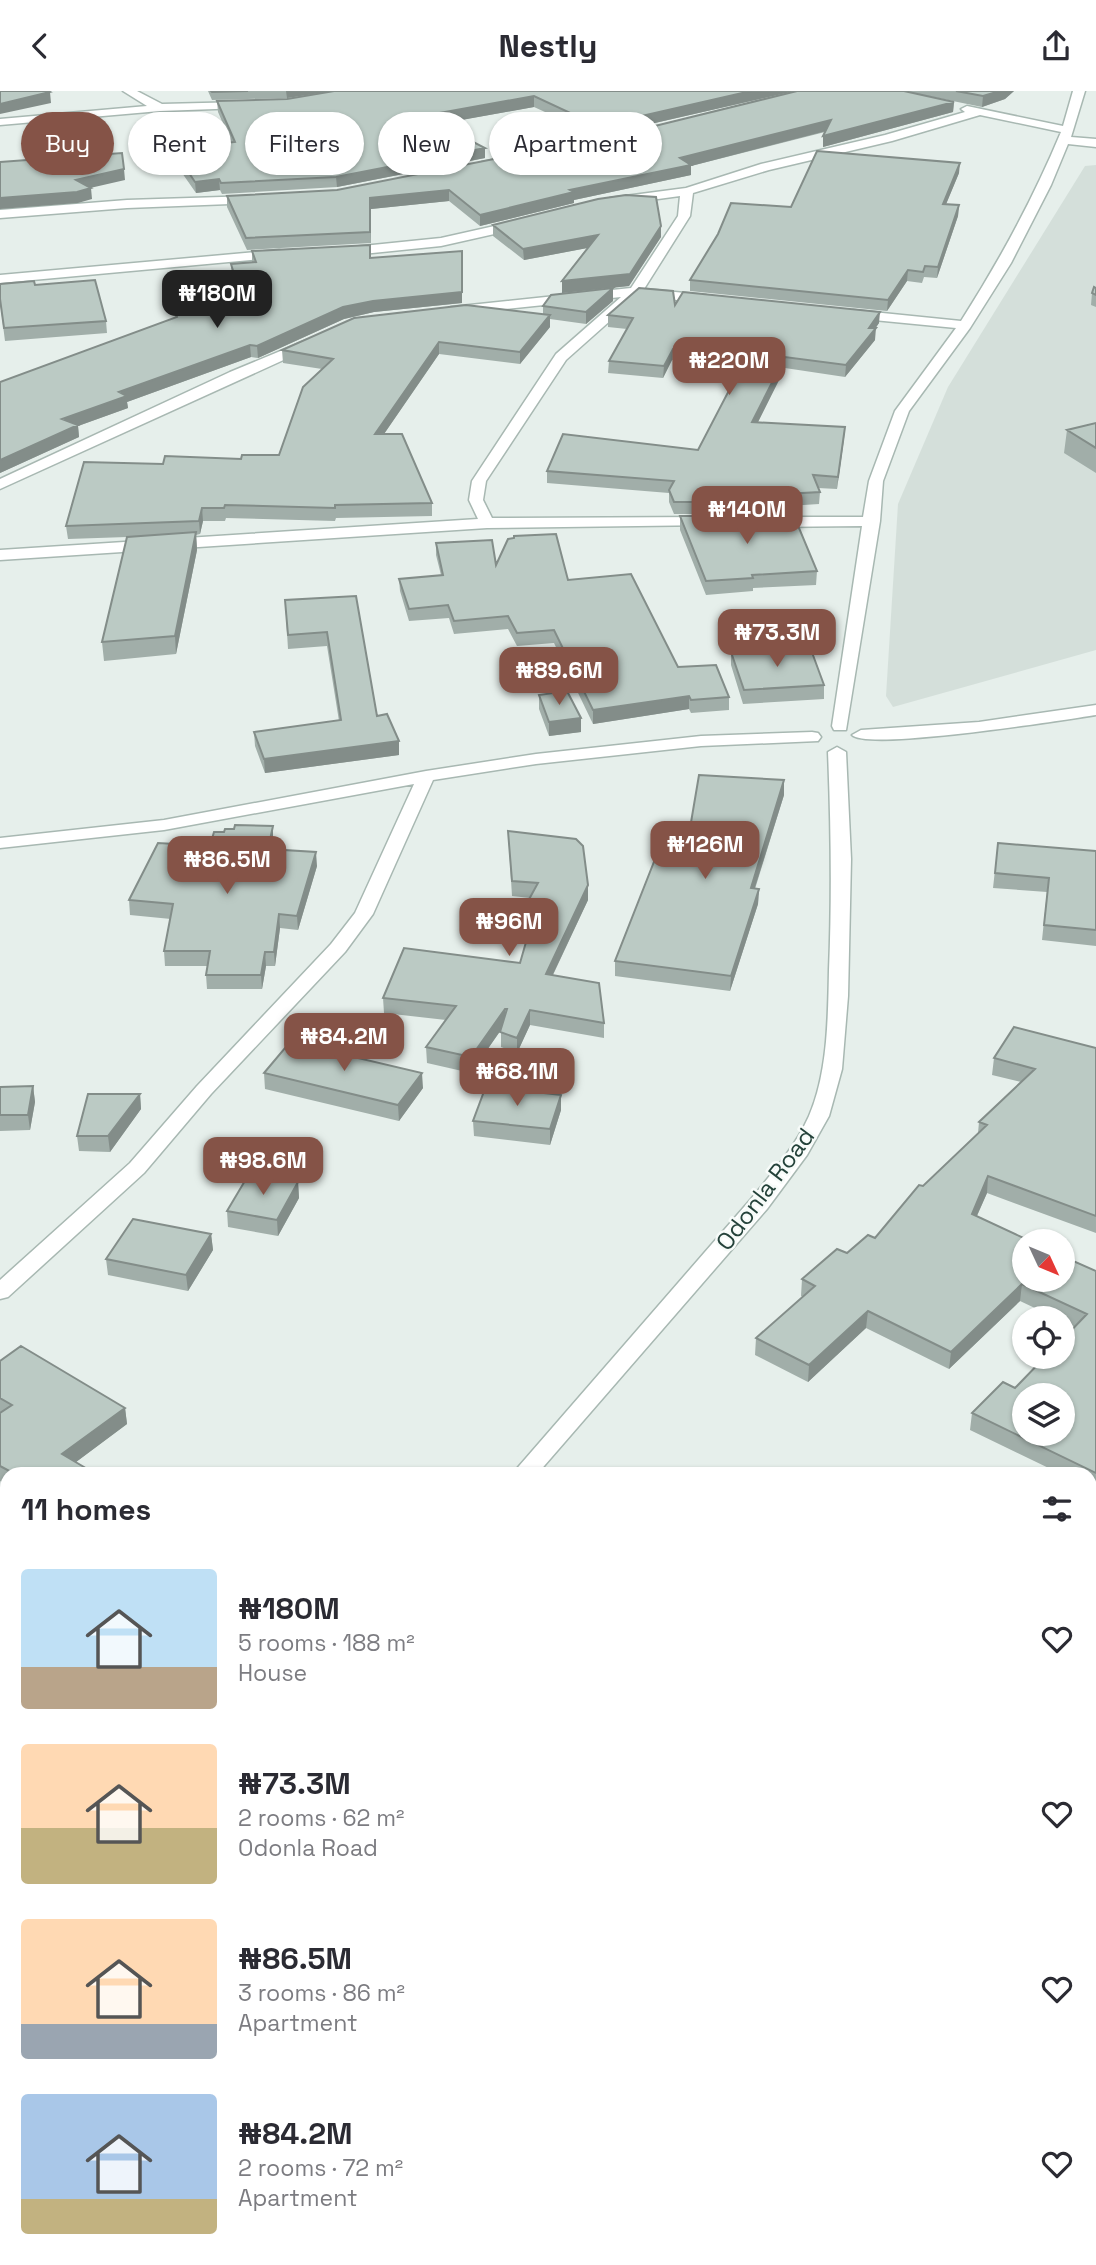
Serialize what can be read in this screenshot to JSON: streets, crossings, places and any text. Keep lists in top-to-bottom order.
{
  "streets": {
    "street": ["Odonla Road"]
  },
  "north": "bottom right",
  "page": {
    "header": "Nestly",
    "chip": [
      "Buy",
      "Rent",
      "Filters",
      "New",
      "Apartment"
    ],
    "price": [
      "₦180M",
      "₦220M",
      "₦140M",
      "₦73.3M",
      "₦89.6M",
      "₦126M",
      "₦86.5M",
      "₦96M",
      "₦84.2M",
      "₦68.1M",
      "₦98.6M"
    ],
    "heading": "11 homes",
    "list": [
      {
        "name": "₦180M",
        "note": "5 rooms · 188 m² · House"
      },
      {
        "name": "₦73.3M",
        "note": "2 rooms · 62 m² · Odonla Road"
      },
      {
        "name": "₦86.5M",
        "note": "3 rooms · 86 m² · Apartment"
      },
      {
        "name": "₦84.2M",
        "note": "2 rooms · 72 m² · Apartment"
      }
    ]
  }
}
